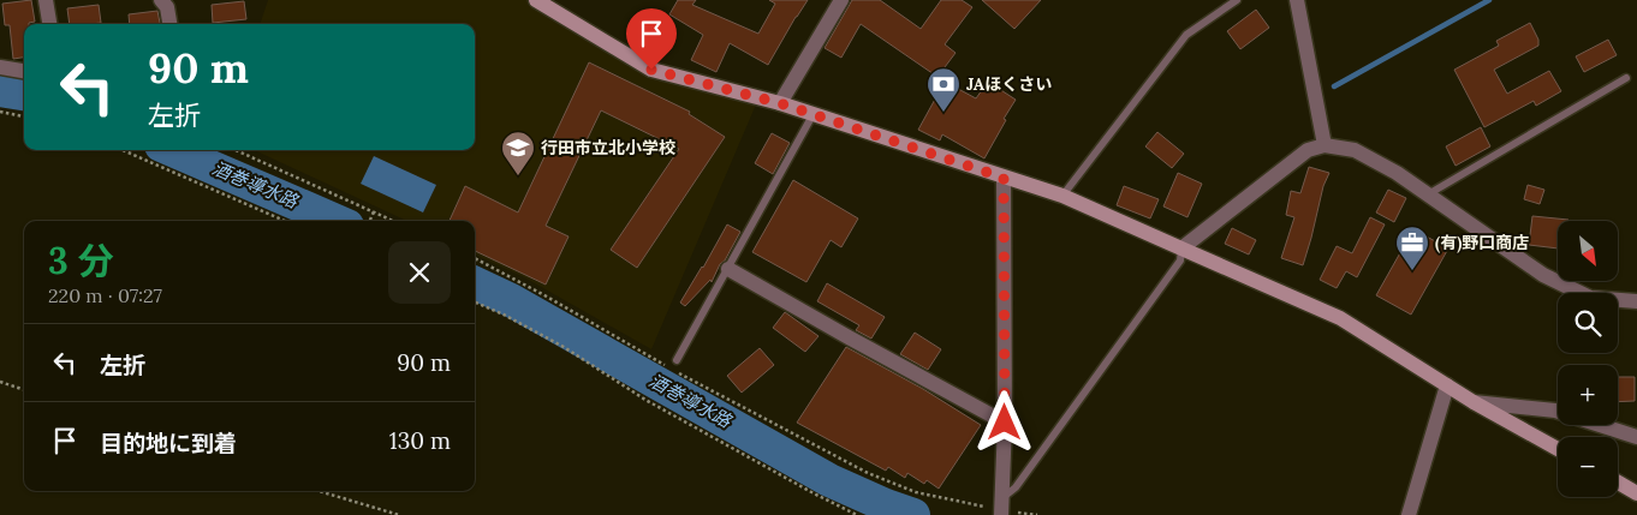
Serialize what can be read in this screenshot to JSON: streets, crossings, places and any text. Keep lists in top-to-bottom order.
{
  "water": ["酒巻導水路"],
  "places": {
    "bank": ["JAほくさい"],
    "school or university": ["行田市立北小学校"],
    "office": ["(有)野口商店"]
  },
  "north": "bottom right",
  "page": {
    "turn": ["90 m", "左折"],
    "map_buttons": ["+", "−"],
    "heading": ["3 分", "220 m · 07:27"],
    "list": [
      {
        "name": "左折",
        "value": "90 m"
      },
      {
        "name": "目的地に到着",
        "value": "130 m"
      }
    ]
  }
}
